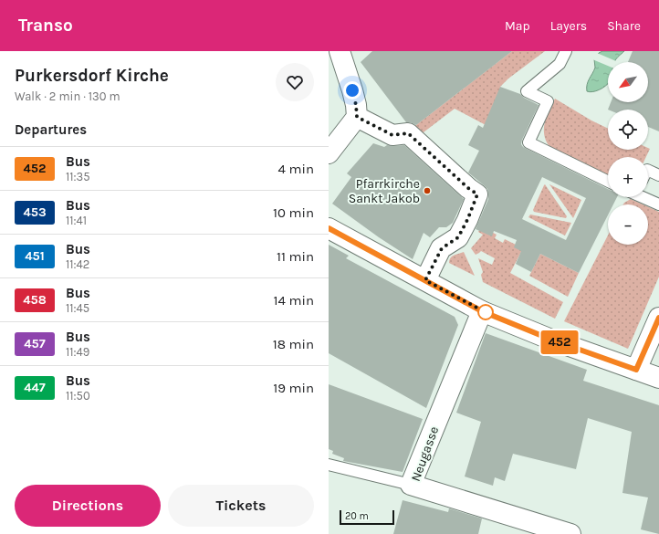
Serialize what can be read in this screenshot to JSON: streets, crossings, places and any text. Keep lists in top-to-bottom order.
{
  "streets": {
    "street": ["Neugasse"]
  },
  "places": ["Pfarrkirche Sankt Jakob"],
  "lines": ["bus line 452"],
  "scale_bar": "20 m",
  "north": "bottom left",
  "page": {
    "header": "Transo",
    "nav": ["Map", "Layers", "Share"],
    "heading": [
      ["Purkersdorf Kirche", "Walk · 2 min · 130 m"],
      "Departures"
    ],
    "on_map": "452",
    "map_buttons": ["+", "−"],
    "list": [
      {
        "mark": "452",
        "name": "Bus",
        "note": "11:35",
        "value": "4 min"
      },
      {
        "mark": "453",
        "name": "Bus",
        "note": "11:41",
        "value": "10 min"
      },
      {
        "mark": "451",
        "name": "Bus",
        "note": "11:42",
        "value": "11 min"
      },
      {
        "mark": "458",
        "name": "Bus",
        "note": "11:45",
        "value": "14 min"
      },
      {
        "mark": "457",
        "name": "Bus",
        "note": "11:49",
        "value": "18 min"
      },
      {
        "mark": "447",
        "name": "Bus",
        "note": "11:50",
        "value": "19 min"
      }
    ],
    "buttons": ["Directions", "Tickets"],
    "scale": "20 m"
  }
}
